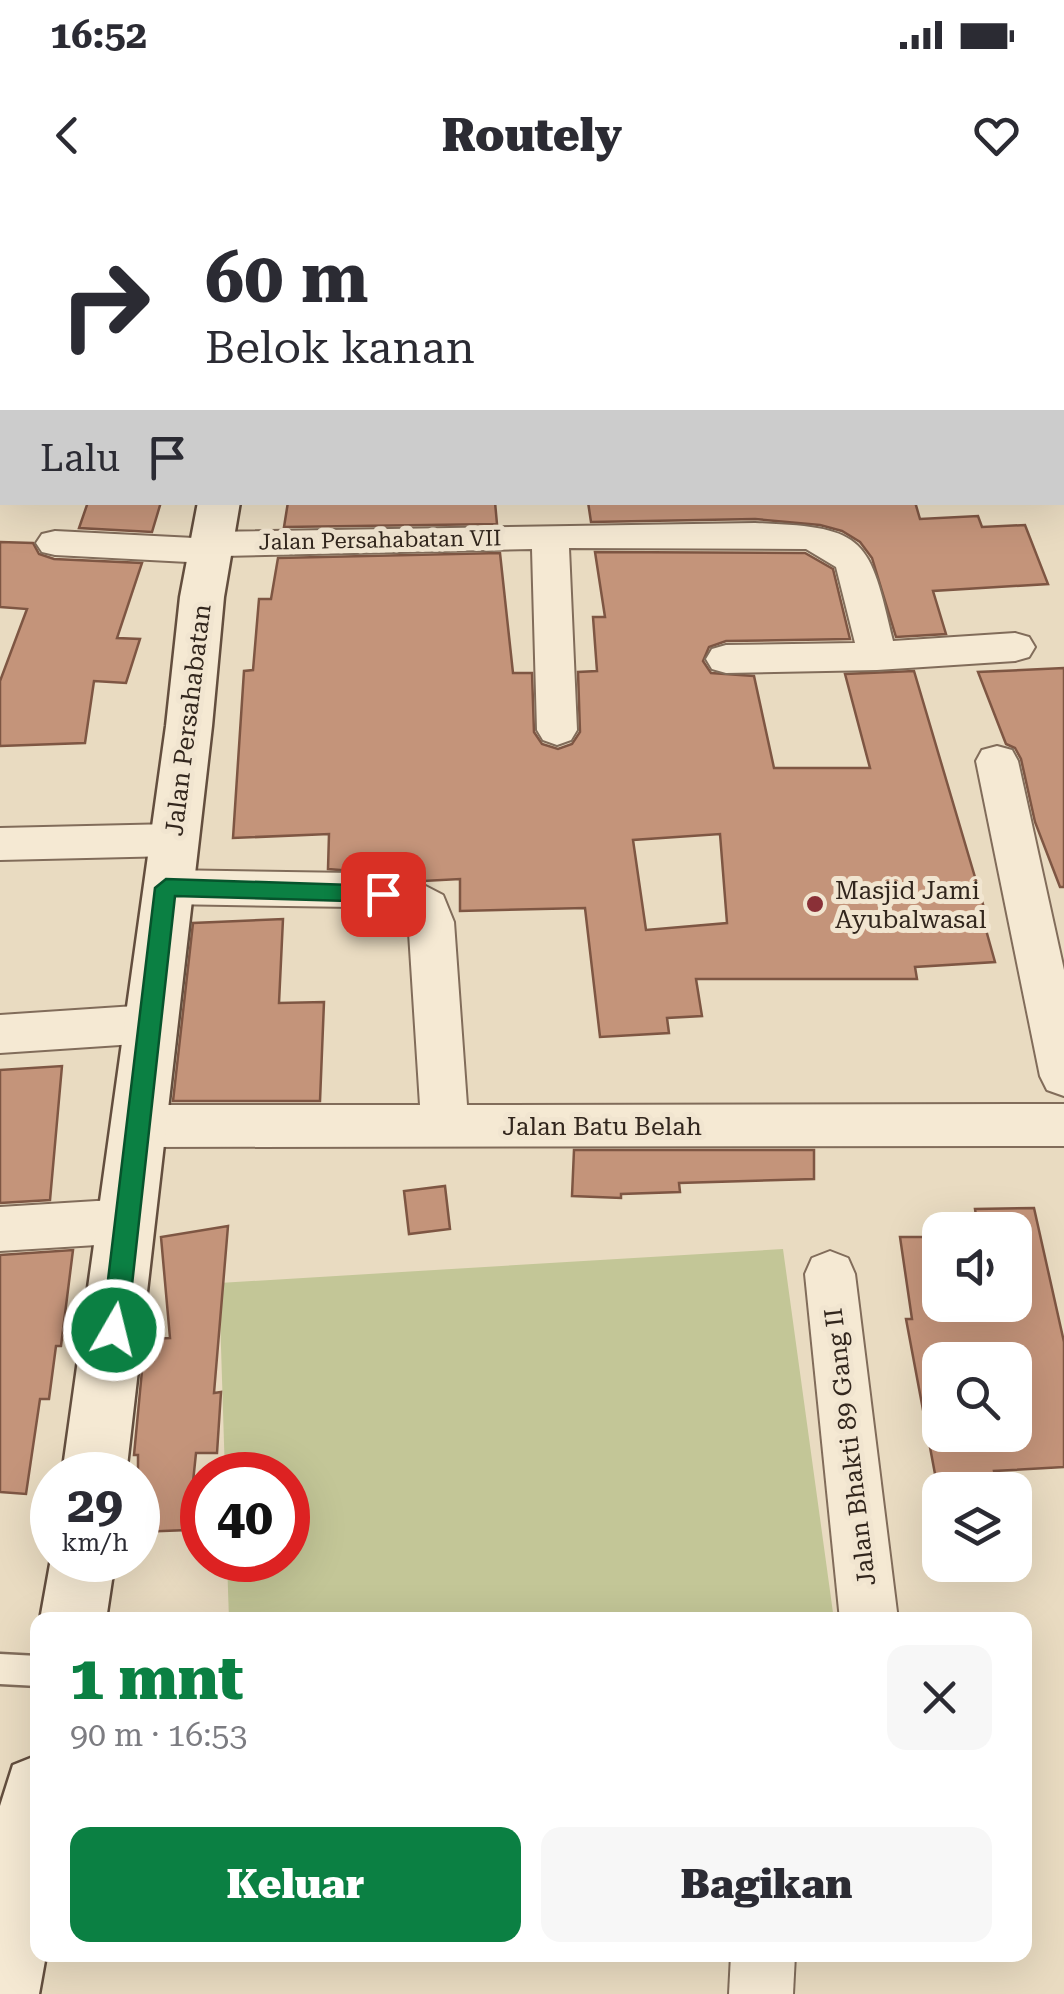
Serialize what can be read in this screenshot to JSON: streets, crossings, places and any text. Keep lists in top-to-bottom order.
{
  "streets": {
    "street": [
      "Jalan Persahabatan VII",
      "Jalan Persahabatan",
      "Jalan Batu Belah",
      "Jalan Bhakti 89 Gang II"
    ]
  },
  "crossings": [
    ["Jalan Persahabatan VII", "Jalan Persahabatan"],
    ["Jalan Persahabatan", "Jalan Batu Belah"]
  ],
  "places": ["Masjid Jami Ayubalwasal"],
  "page": {
    "status": "16:52",
    "header": "Routely",
    "turn": ["60 m", "Belok kanan"],
    "then": "Lalu",
    "speed": "29 km/h",
    "limit": "40",
    "heading": ["1 mnt", "90 m · 16:53"],
    "buttons": ["Keluar", "Bagikan"]
  }
}
